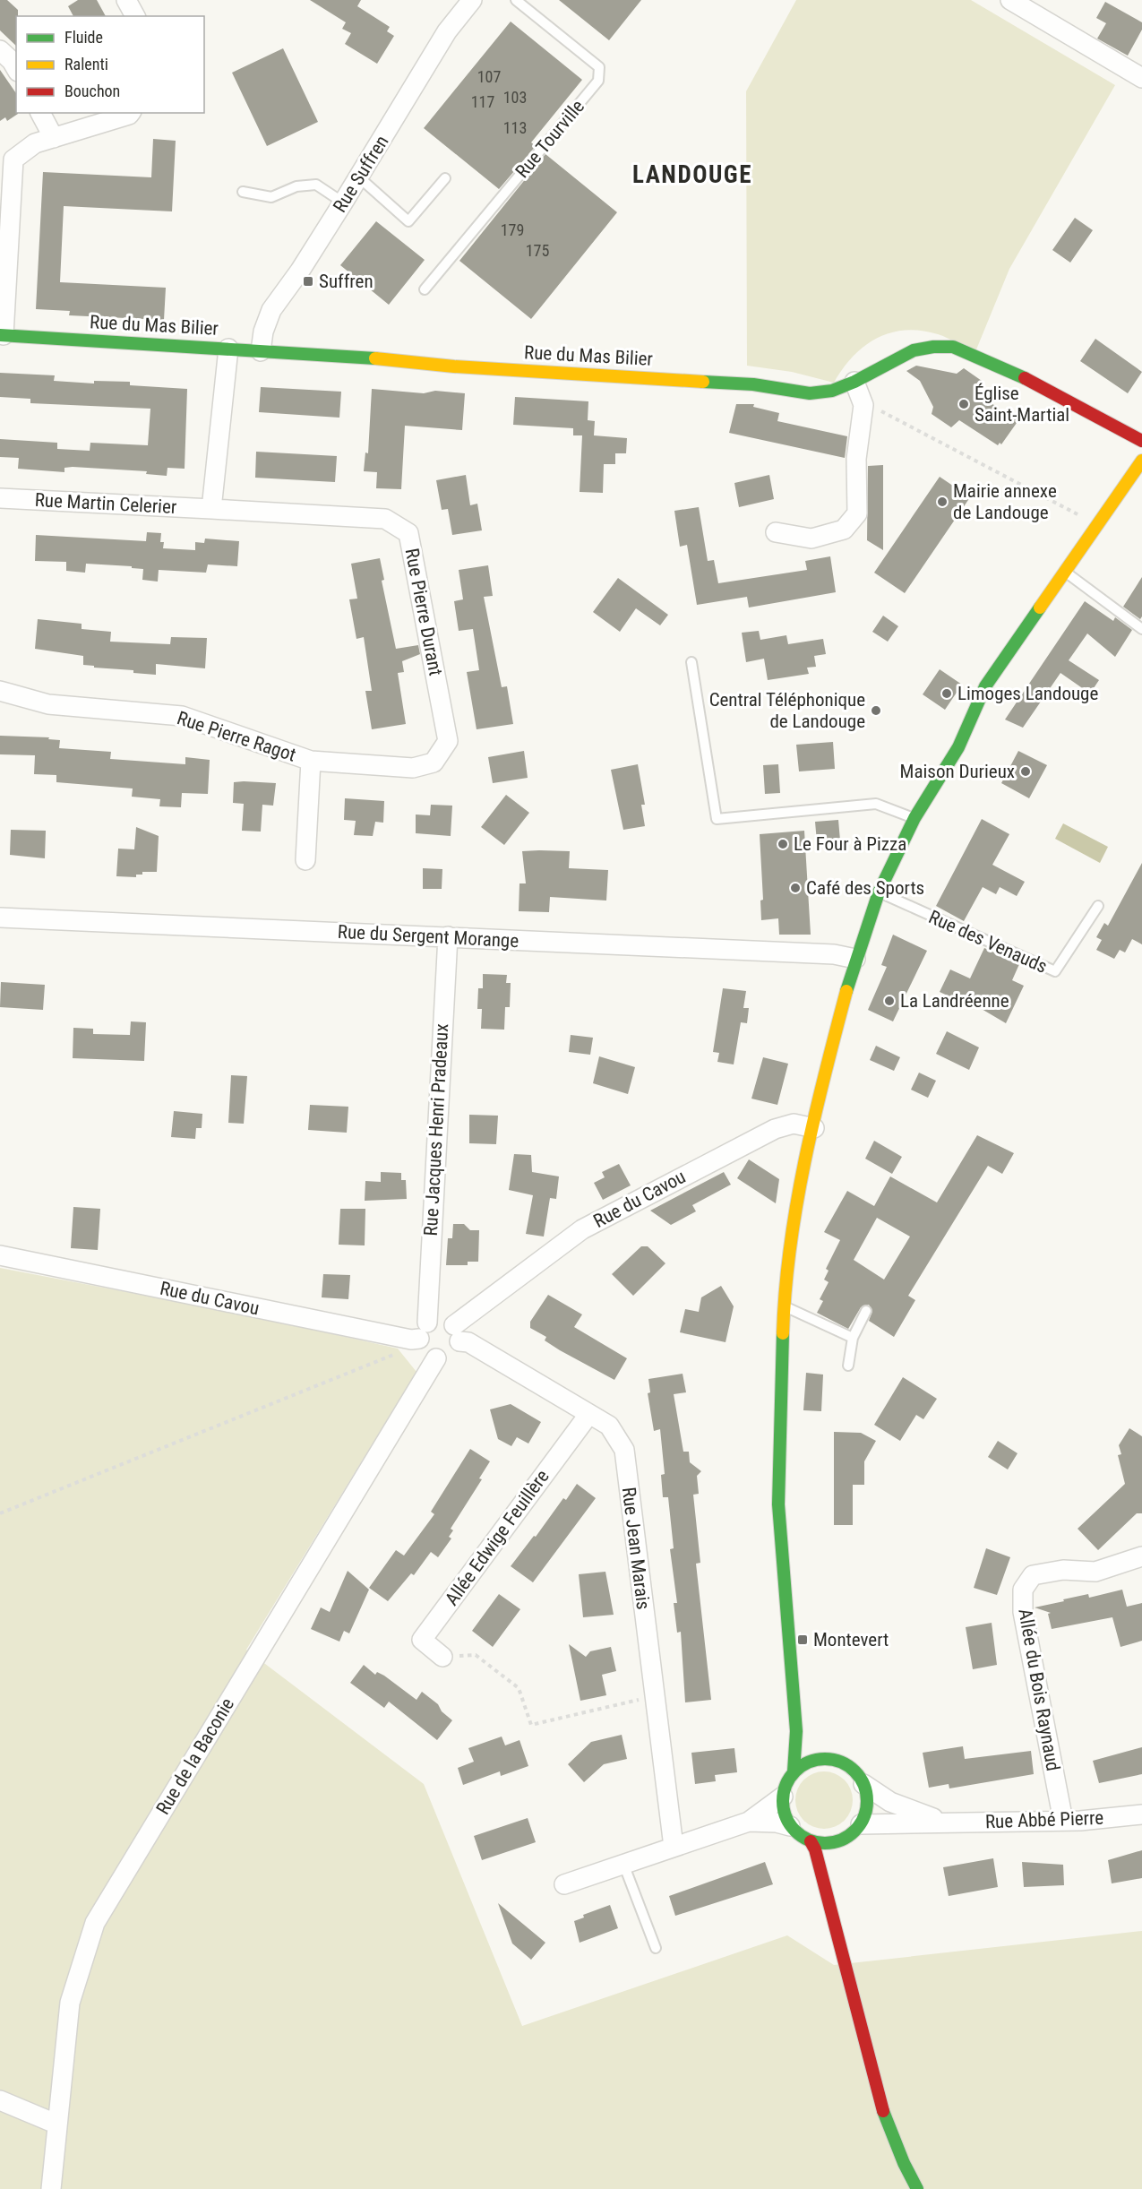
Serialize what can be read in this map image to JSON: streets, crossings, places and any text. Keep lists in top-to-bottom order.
{
  "streets": {
    "main road": ["Rue du Mas Bilier"],
    "street": [
      "Rue Suffren",
      "Rue Martin Celerier",
      "Rue Pierre Durant",
      "Rue Pierre Ragot",
      "Rue du Sergent Morange",
      "Rue Jacques Henri Pradeaux",
      "Rue du Cavou",
      "Allée Edwige Feuillère",
      "Rue Jean Marais",
      "Allée du Bois Raynaud",
      "Rue de la Baconie",
      "Rue Abbé Pierre"
    ],
    "lane": ["Rue Tourville", "Rue des Venauds"]
  },
  "crossings": [
    ["Rue Suffren", "Rue du Mas Bilier"],
    ["Rue Martin Celerier", "Rue Pierre Durant"],
    ["Rue Pierre Durant", "Rue Pierre Ragot"],
    ["Rue du Sergent Morange", "Rue Jacques Henri Pradeaux"],
    ["Rue Jacques Henri Pradeaux", "Rue du Cavou"],
    ["Rue Jacques Henri Pradeaux", "Rue Jean Marais"],
    ["Rue Jacques Henri Pradeaux", "Rue de la Baconie"],
    ["Rue du Cavou", "Rue Jean Marais"],
    ["Rue du Cavou", "Rue de la Baconie"],
    ["Allée Edwige Feuillère", "Rue Jean Marais"],
    ["Rue Jean Marais", "Rue de la Baconie"],
    ["Allée du Bois Raynaud", "Rue Abbé Pierre"]
  ],
  "districts": ["LANDOUGE"],
  "places": {
    "transit": ["Suffren", "Montevert"],
    "other": [
      "Église Saint-Martial",
      "Mairie annexe de Landouge",
      "Limoges Landouge",
      "Central Téléphonique de Landouge",
      "Maison Durieux",
      "Le Four à Pizza",
      "Café des Sports",
      "La Landréenne"
    ]
  },
  "house_numbers": [
    "107",
    "103",
    "117",
    "113",
    "179",
    "175"
  ],
  "legend": ["Fluide", "Ralenti", "Bouchon"]
}
